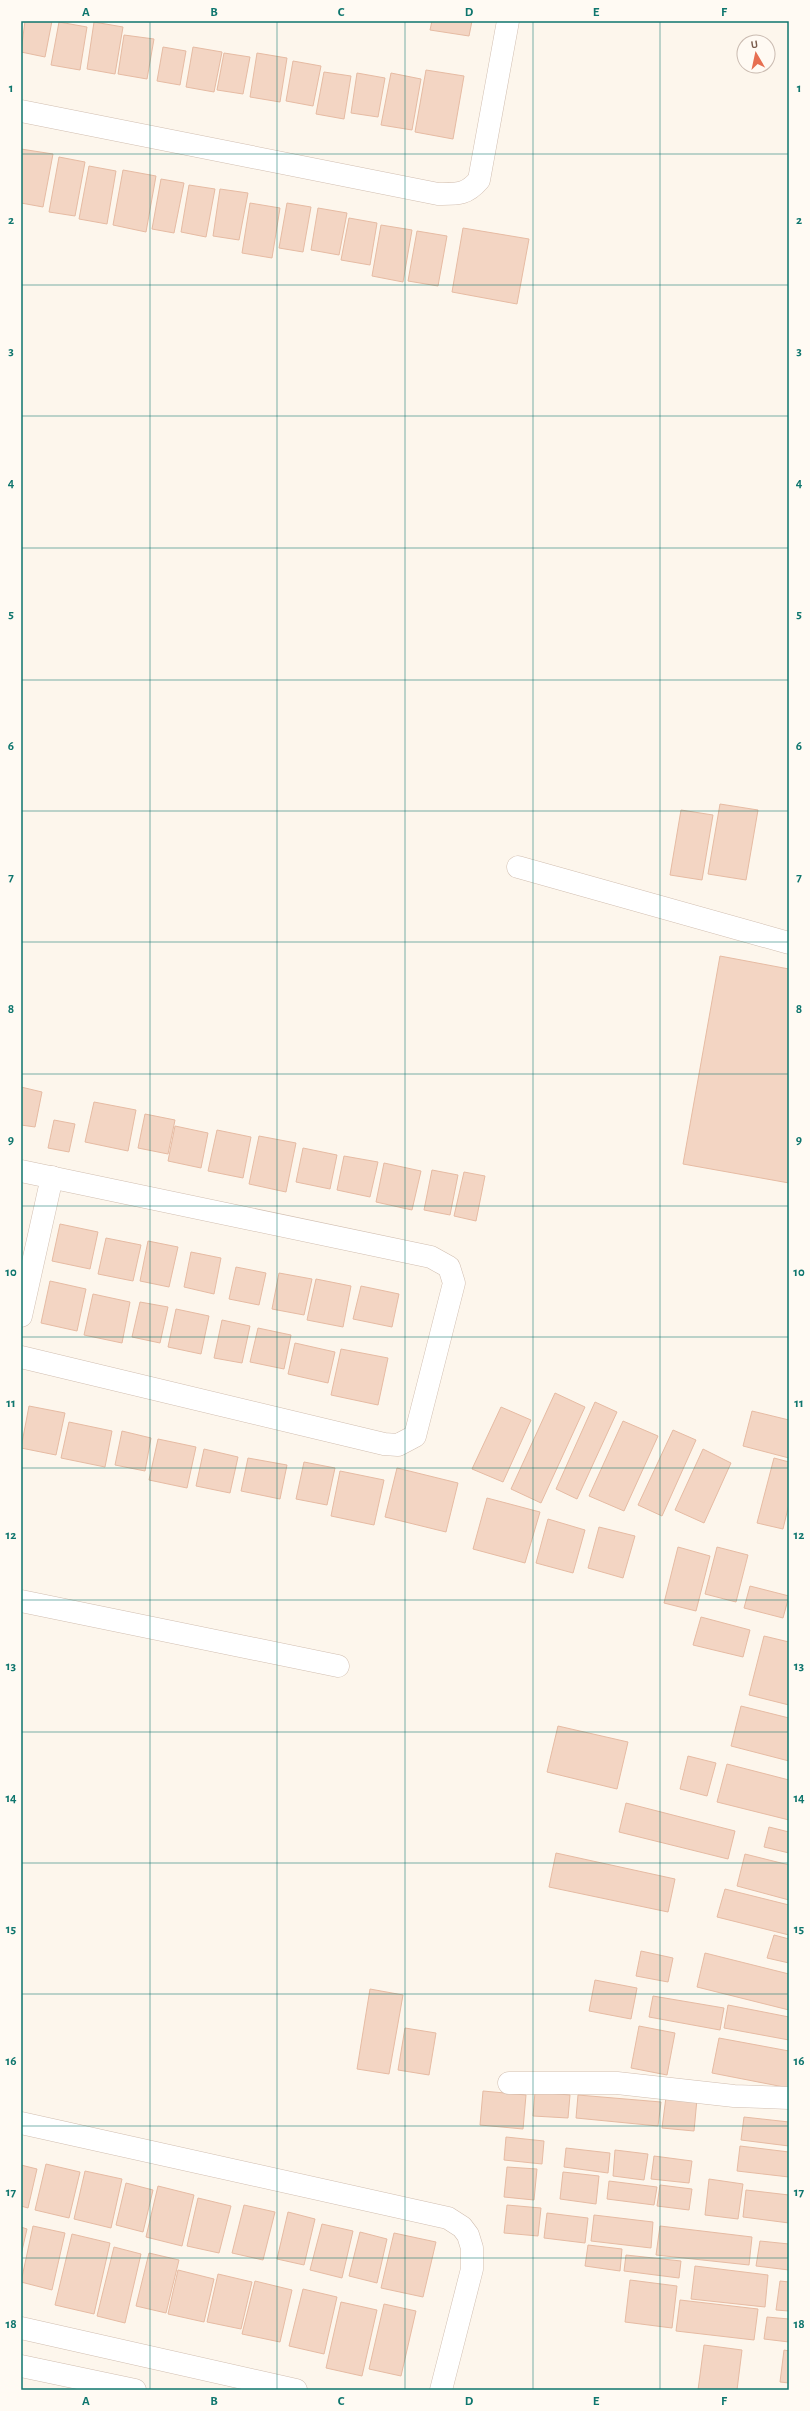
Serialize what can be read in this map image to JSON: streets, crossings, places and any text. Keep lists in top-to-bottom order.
{
  "north": "top",
  "grid": {
    "columns": [
      "A",
      "B",
      "C",
      "D",
      "E",
      "F"
    ],
    "rows": [
      "1",
      "2",
      "3",
      "4",
      "5",
      "6",
      "7",
      "8",
      "9",
      "10",
      "11",
      "12",
      "13",
      "14",
      "15",
      "16",
      "17",
      "18"
    ]
  }
}
